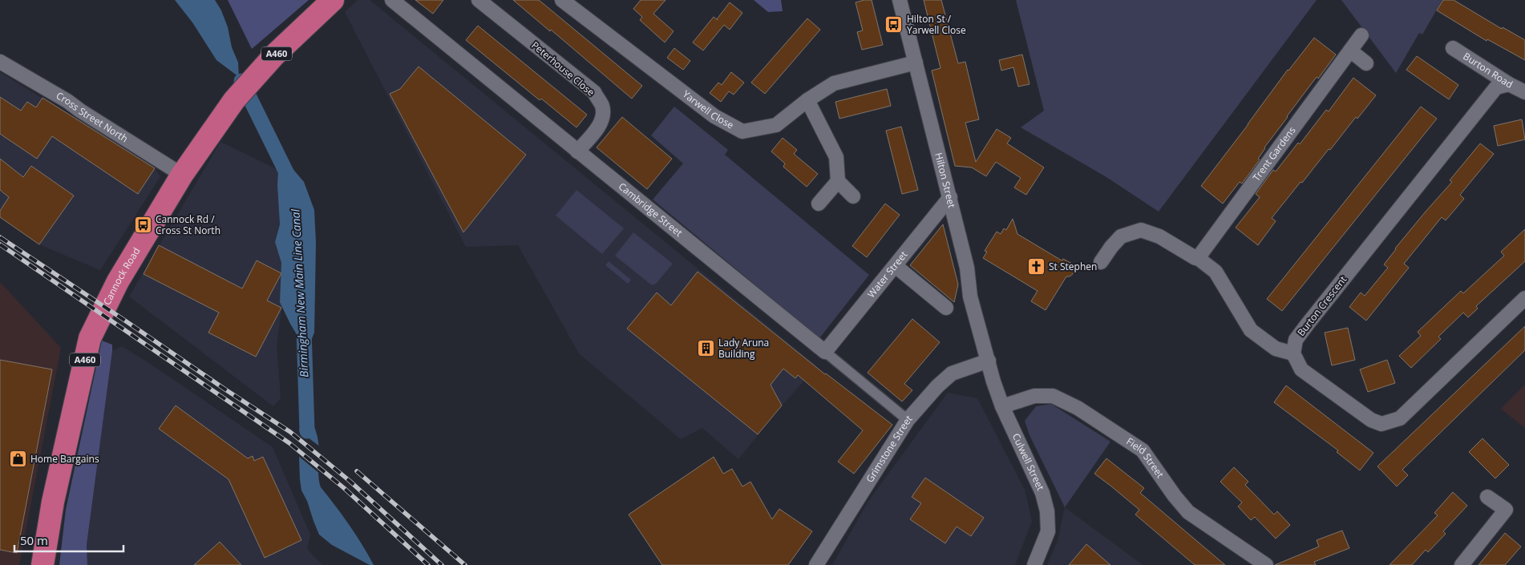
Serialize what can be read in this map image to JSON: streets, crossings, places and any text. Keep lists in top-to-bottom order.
{
  "streets": {
    "highway": ["A460", "Cannock Road"],
    "street": [
      "Peterhouse Close",
      "Burton Road",
      "Yarwell Close",
      "Cross Street North",
      "Trent Gardens",
      "Hilton Street",
      "Cambridge Street",
      "Water Street",
      "Burton Crescent",
      "Grimstone Street",
      "Field Street",
      "Culwell Street"
    ]
  },
  "crossings": [
    ["Peterhouse Close", "Cambridge Street"],
    ["Burton Road", "Burton Crescent"],
    ["Yarwell Close", "Hilton Street"],
    ["Cross Street North", "Cannock Road"],
    ["Hilton Street", "Water Street"],
    ["Hilton Street", "Grimstone Street"],
    ["Hilton Street", "Culwell Street"],
    ["Cambridge Street", "Water Street"],
    ["Cambridge Street", "Grimstone Street"],
    ["Grimstone Street", "Culwell Street"],
    ["Field Street", "Culwell Street"]
  ],
  "water": ["Birmingham New Main Line Canal"],
  "places": {
    "bus stop": ["Hilton St / Yarwell Close", "Cannock Rd / Cross St North"],
    "church": ["St Stephen"],
    "building": ["Lady Aruna Building"],
    "shop": ["Home Bargains"]
  },
  "scale_bar": "50 m"
}
